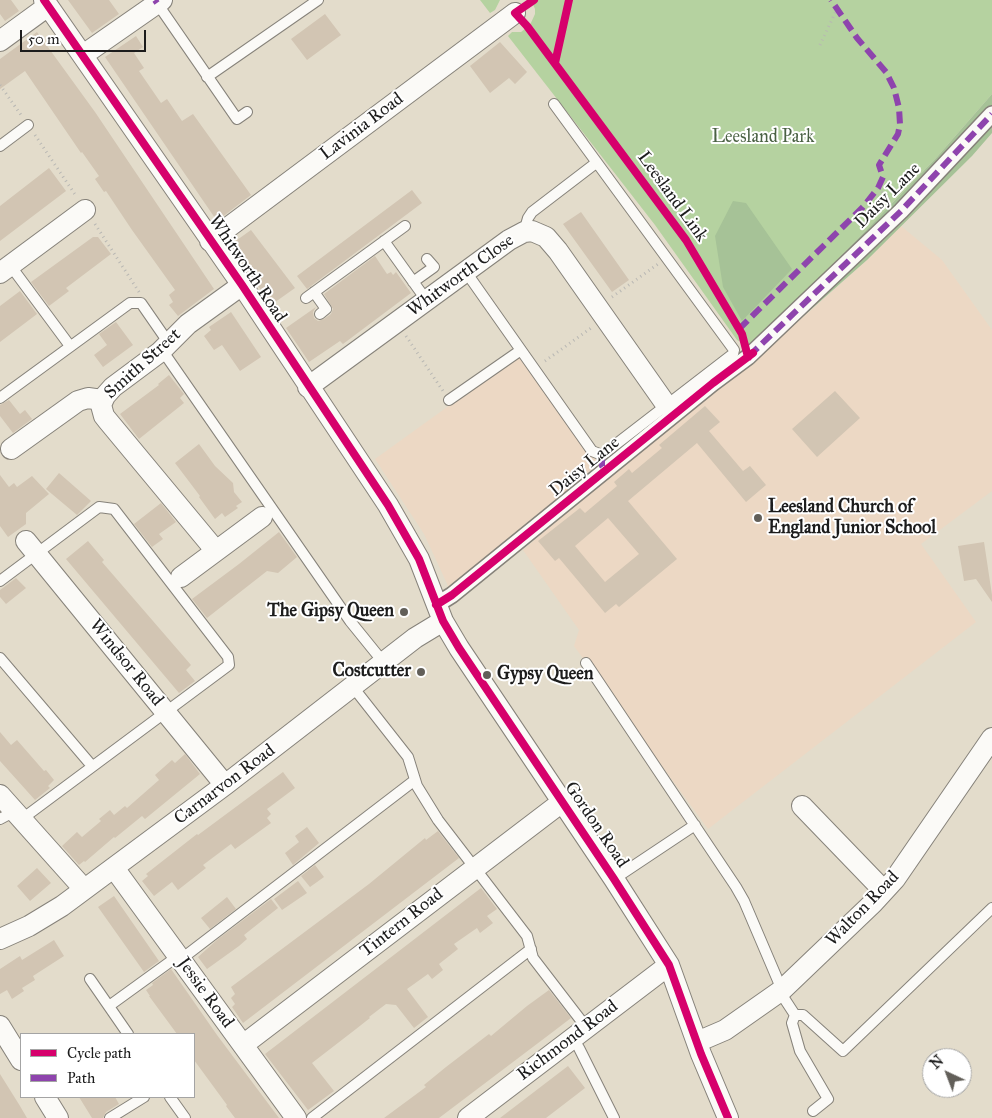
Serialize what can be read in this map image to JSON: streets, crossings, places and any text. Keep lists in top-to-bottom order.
{
  "streets": {
    "street": [
      "Lavinia Road",
      "Daisy Lane",
      "Whitworth Road",
      "Whitworth Close",
      "Smith Street",
      "Windsor Road",
      "Carnarvon Road",
      "Gordon Road",
      "Walton Road",
      "Tintern Road",
      "Jessie Road",
      "Richmond Road"
    ],
    "cycle path": ["Leesland Link"]
  },
  "crossings": [
    ["Lavinia Road", "Whitworth Road"],
    ["Daisy Lane", "Carnarvon Road"],
    ["Daisy Lane", "Gordon Road"],
    ["Whitworth Road", "Whitworth Close"],
    ["Whitworth Road", "Smith Street"],
    ["Whitworth Road", "Gordon Road"],
    ["Windsor Road", "Carnarvon Road"],
    ["Carnarvon Road", "Gordon Road"],
    ["Carnarvon Road", "Jessie Road"],
    ["Gordon Road", "Walton Road"],
    ["Gordon Road", "Tintern Road"],
    ["Gordon Road", "Richmond Road"],
    ["Tintern Road", "Jessie Road"]
  ],
  "parks": ["Leesland Park"],
  "places": [
    "Leesland Church of England Junior School",
    "The Gipsy Queen",
    "Costcutter",
    "Gypsy Queen"
  ],
  "legend": ["Cycle path", "Path"],
  "scale_bar": "50 m",
  "north": "top left"
}
